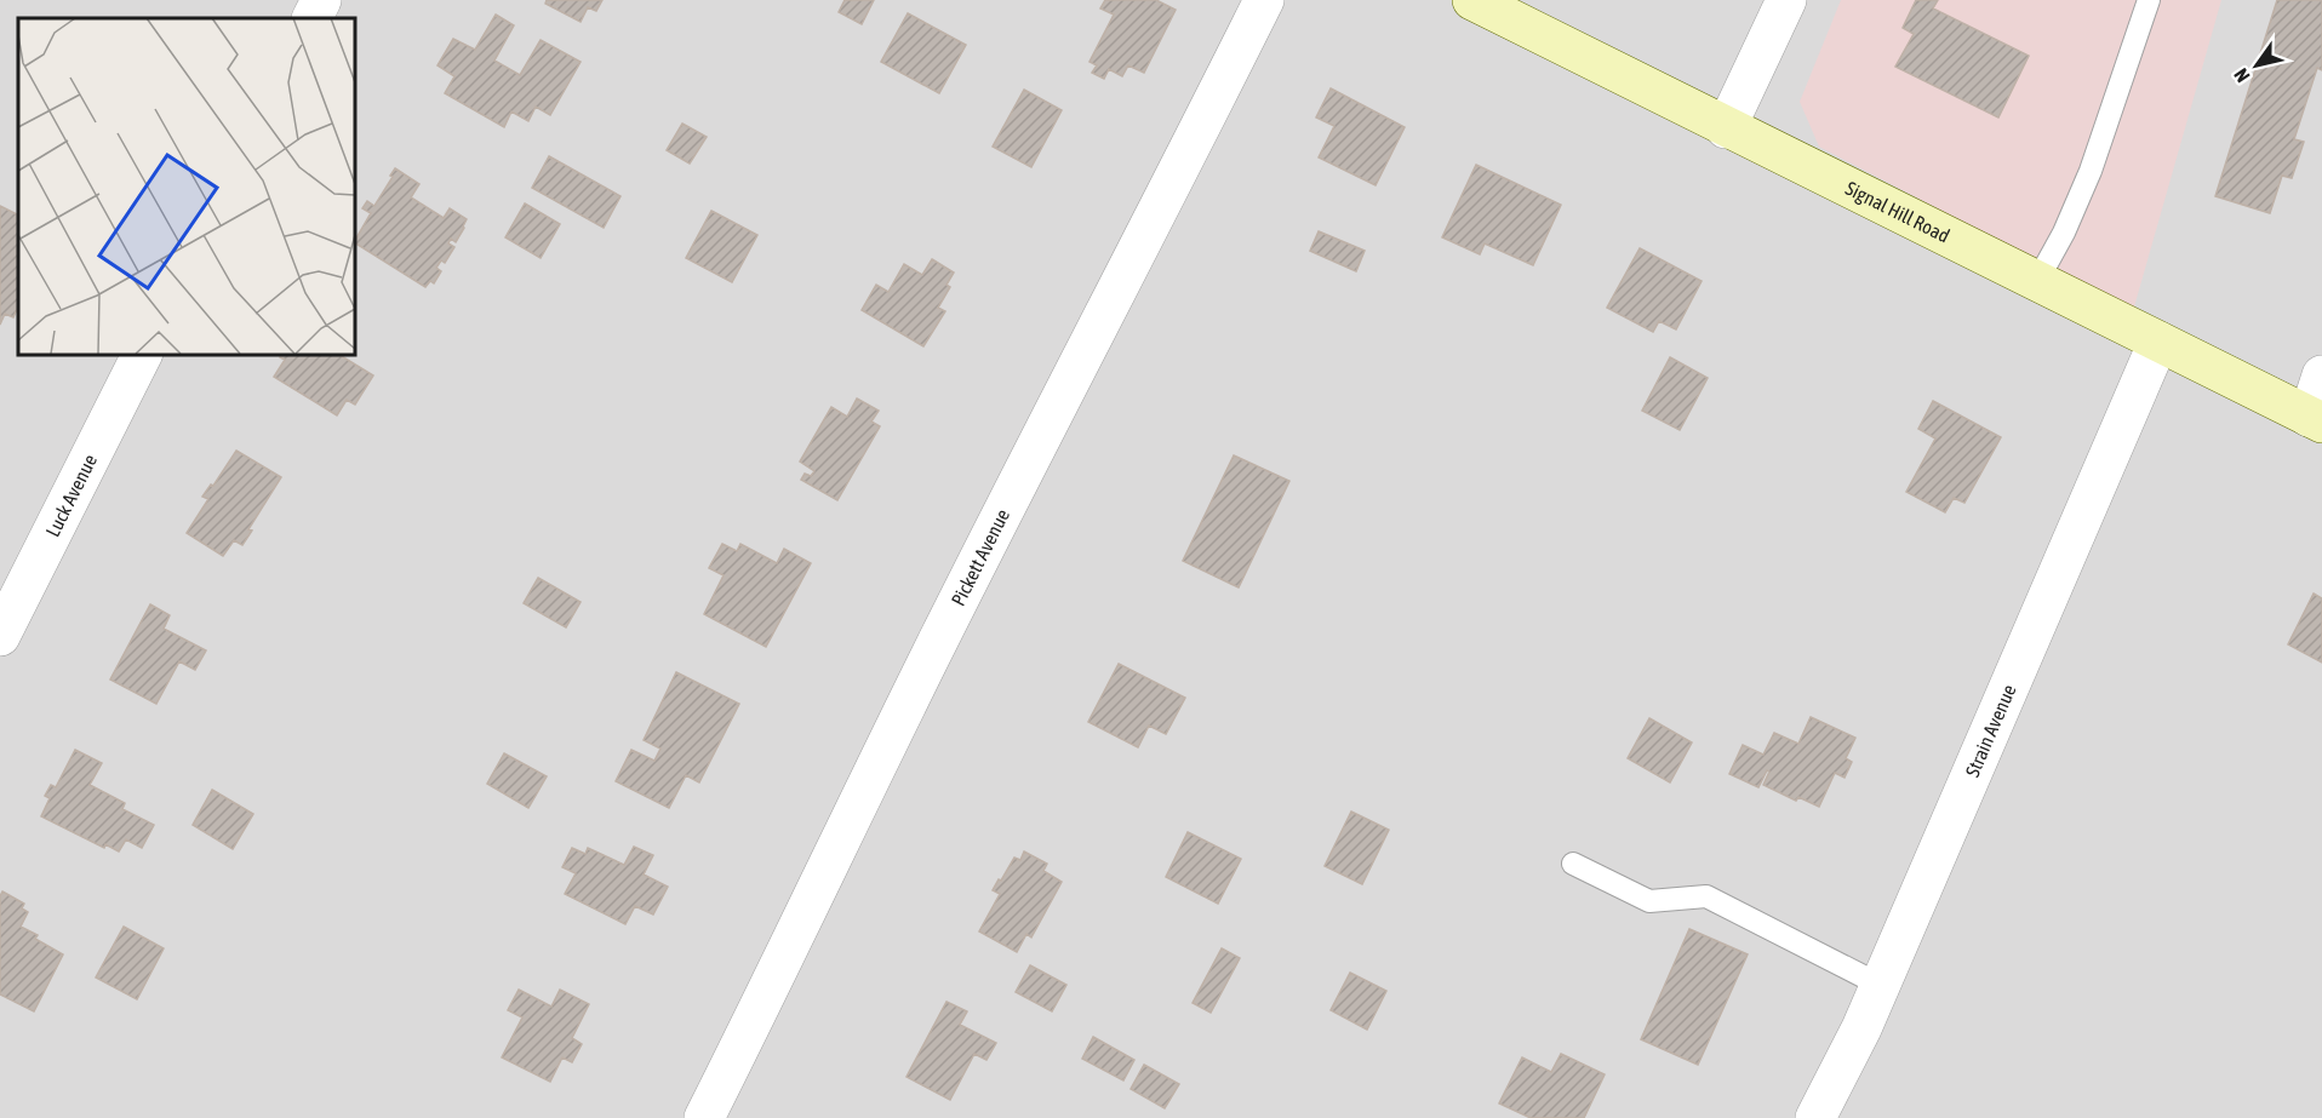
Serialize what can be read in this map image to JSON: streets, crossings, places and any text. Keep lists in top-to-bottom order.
{
  "streets": {
    "street": [
      "Signal Hill Road",
      "Luck Avenue",
      "Pickett Avenue",
      "Strain Avenue"
    ]
  },
  "crossings": [
    ["Signal Hill Road", "Strain Avenue"]
  ],
  "north": "bottom left"
}
